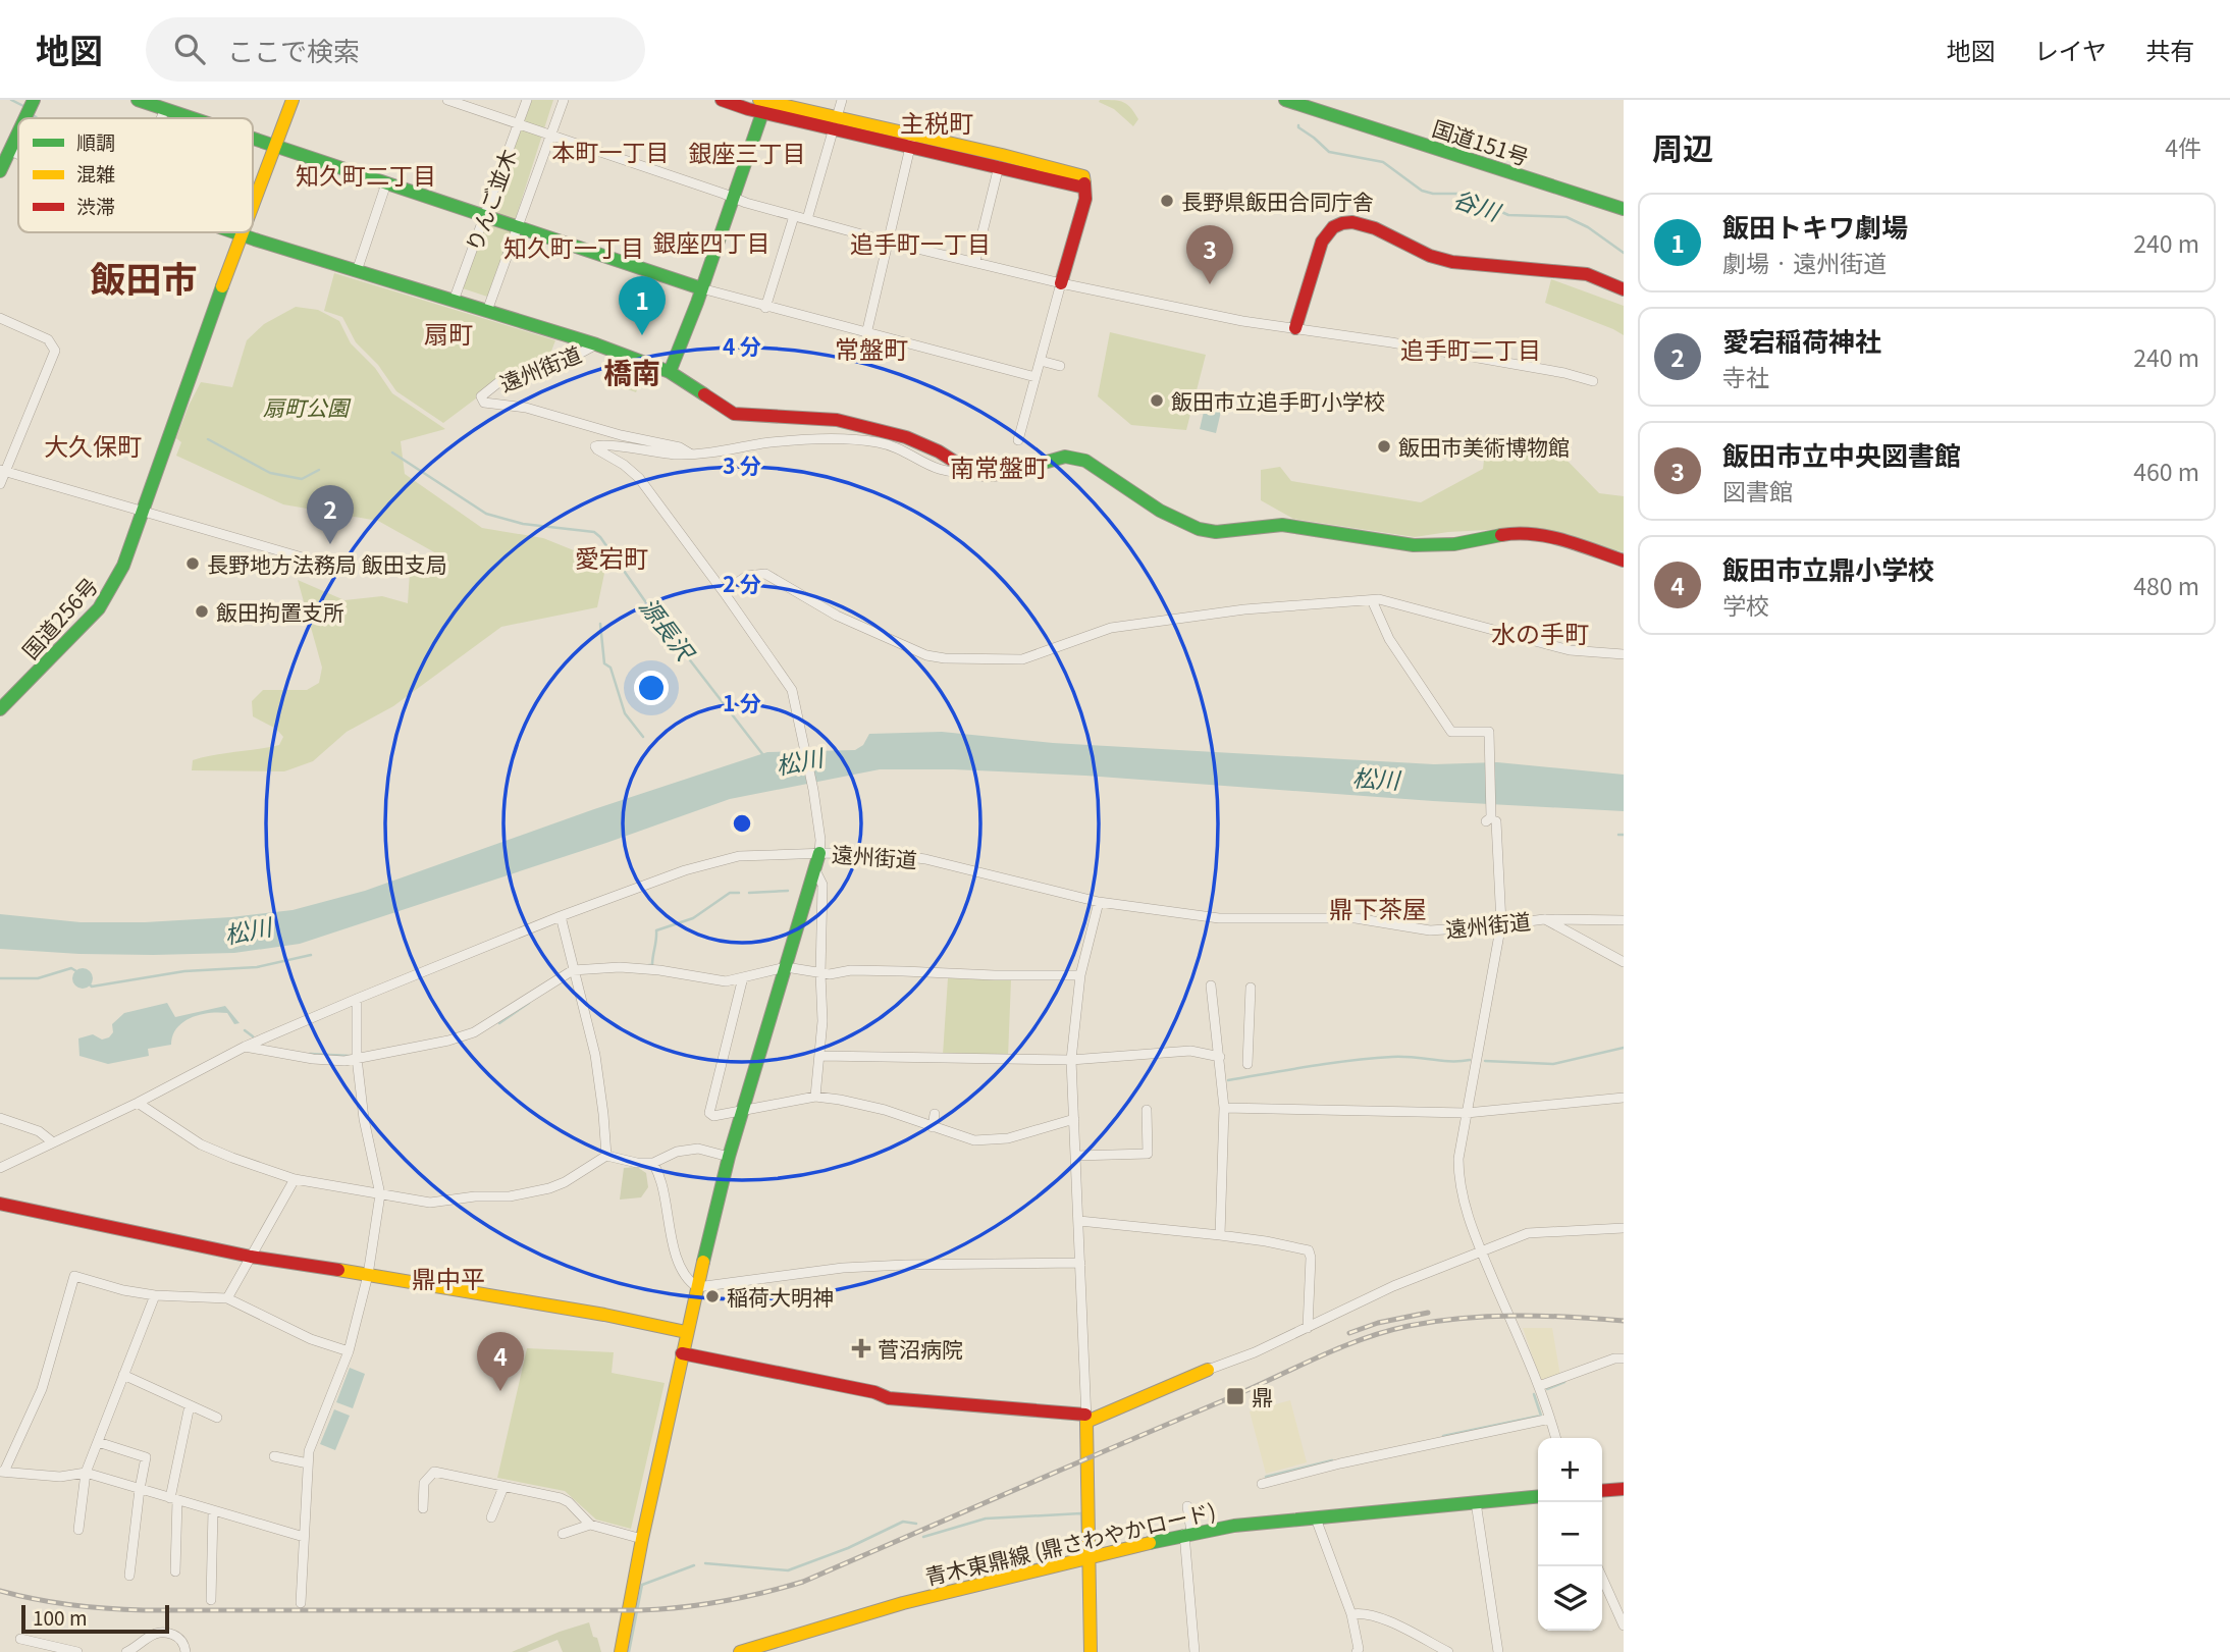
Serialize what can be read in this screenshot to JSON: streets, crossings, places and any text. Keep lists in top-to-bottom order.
{
  "streets": {
    "main road": ["国道151号", "国道256号", "青木東鼎線 (鼎さわやかロード)"],
    "street": ["りんご並木", "遠州街道"]
  },
  "districts": [
    "主税町",
    "本町一丁目",
    "銀座三丁目",
    "知久町二丁目",
    "銀座四丁目",
    "追手町一丁目",
    "知久町一丁目",
    "飯田市",
    "扇町",
    "常盤町",
    "追手町二丁目",
    "橋南",
    "大久保町",
    "南常盤町",
    "愛宕町",
    "水の手町",
    "鼎下茶屋",
    "鼎中平"
  ],
  "water": ["谷川", "源長沢", "松川"],
  "parks": ["扇町公園"],
  "places": {
    "other": [
      "長野県飯田合同庁舎",
      "飯田市立追手町小学校",
      "飯田市美術博物館",
      "長野地方法務局 飯田支局",
      "飯田拘置支所",
      "稲荷大明神"
    ],
    "health": ["菅沼病院"],
    "transit": ["鼎"]
  },
  "legend": ["順調", "混雑", "渋滞"],
  "scale_bar": "100 m",
  "page": {
    "header": "地図",
    "search": "ここで検索",
    "nav": ["地図", "レイヤ", "共有"],
    "heading": ["周辺", "4件"],
    "list": [
      {
        "mark": "1",
        "name": "飯田トキワ劇場",
        "note": "劇場 · 遠州街道",
        "value": "240 m"
      },
      {
        "mark": "2",
        "name": "愛宕稲荷神社",
        "note": "寺社",
        "value": "240 m"
      },
      {
        "mark": "3",
        "name": "飯田市立中央図書館",
        "note": "図書館",
        "value": "460 m"
      },
      {
        "mark": "4",
        "name": "飯田市立鼎小学校",
        "note": "学校",
        "value": "480 m"
      }
    ],
    "pins": [
      "3",
      "1",
      "2",
      "4"
    ],
    "map_buttons": ["+", "−"],
    "scale": "100 m"
  },
  "rings": [
    "4 分",
    "3 分",
    "2 分",
    "1 分"
  ]
}
